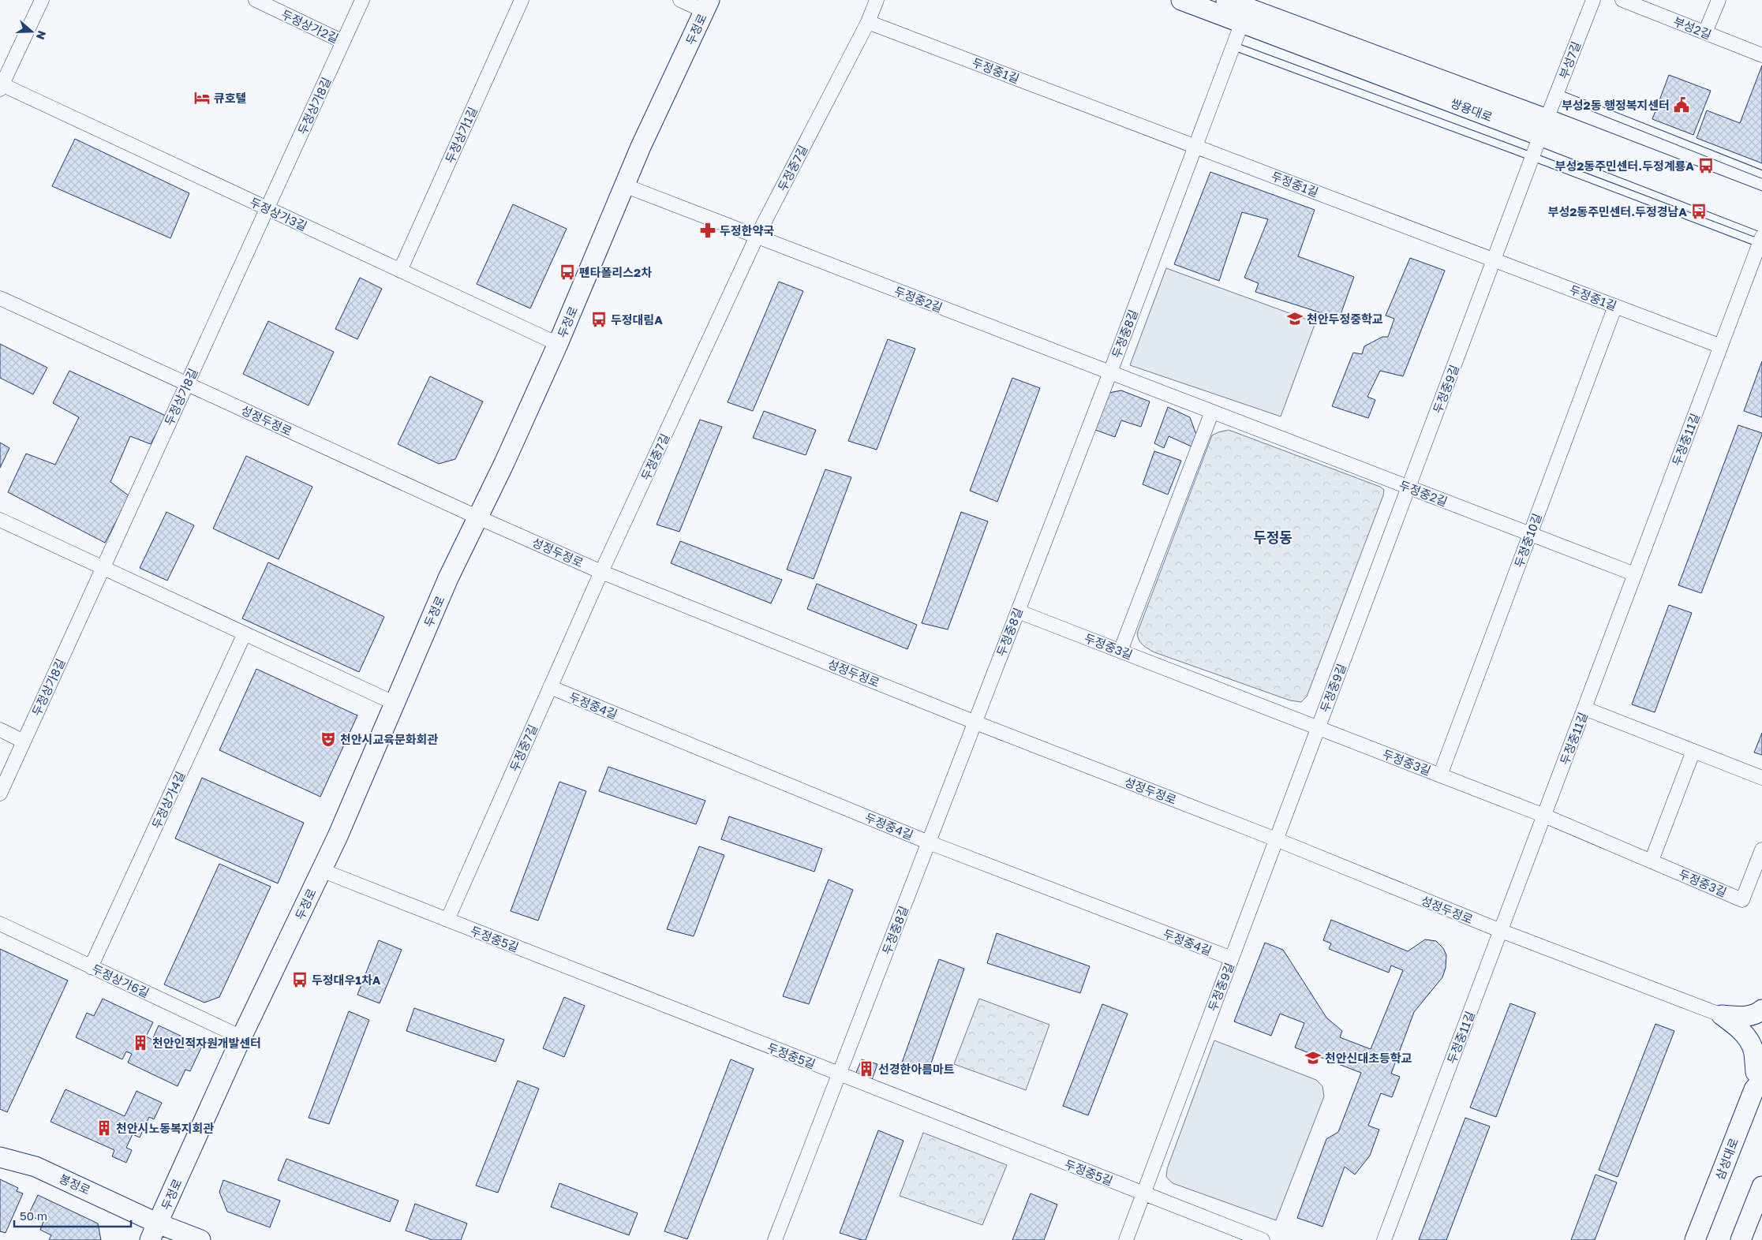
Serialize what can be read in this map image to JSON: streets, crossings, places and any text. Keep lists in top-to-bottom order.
{
  "streets": {
    "street": [
      "두정상가2길",
      "부성2길",
      "두정로",
      "부성7길",
      "두정중1길",
      "두정상가8길",
      "쌍용대로",
      "두정상가1길",
      "두정중7길",
      "두정상가3길",
      "두정중2길",
      "두정중8길",
      "두정중9길",
      "성정두정로",
      "두정중11길",
      "두정중10길",
      "두정중3길",
      "두정중4길",
      "두정상가4길",
      "두정중5길",
      "두정상가6길",
      "삼성대로",
      "봉정로"
    ]
  },
  "crossings": [
    ["두정상가2길", "두정상가8길"],
    ["두정로", "두정상가3길"],
    ["두정로", "두정중2길"],
    ["두정로", "성정두정로"],
    ["두정로", "두정중5길"],
    ["두정로", "두정상가6길"],
    ["두정로", "봉정로"],
    ["부성7길", "쌍용대로"],
    ["부성7길", "두정중9길"],
    ["두정중1길", "두정중7길"],
    ["두정중1길", "두정중8길"],
    ["두정중1길", "두정중9길"],
    ["두정중1길", "두정중11길"],
    ["두정중1길", "두정중10길"],
    ["두정상가8길", "두정상가3길"],
    ["두정상가8길", "성정두정로"],
    ["쌍용대로", "두정중8길"],
    ["쌍용대로", "두정중9길"],
    ["두정상가1길", "두정상가3길"],
    ["두정중7길", "두정중2길"],
    ["두정중7길", "성정두정로"],
    ["두정중7길", "두정중4길"],
    ["두정중7길", "두정중5길"],
    ["두정중2길", "두정중8길"],
    ["두정중2길", "두정중9길"],
    ["두정중2길", "두정중11길"],
    ["두정중2길", "두정중10길"],
    ["두정중8길", "성정두정로"],
    ["두정중8길", "두정중3길"],
    ["두정중8길", "두정중4길"],
    ["두정중8길", "두정중5길"],
    ["두정중9길", "성정두정로"],
    ["두정중9길", "두정중3길"],
    ["두정중9길", "두정중4길"],
    ["두정중9길", "두정중5길"],
    ["성정두정로", "두정중11길"],
    ["두정중11길", "두정중3길"],
    ["두정중10길", "두정중3길"],
    ["두정상가4길", "두정상가6길"]
  ],
  "districts": ["두정동"],
  "places": {
    "hotel": ["큐호텔"],
    "public building": ["부성2동 행정복지센터"],
    "bus stop": [
      "부성2동주민센터.두정계룡A",
      "부성2동주민센터.두정경남A",
      "펜타폴리스2차",
      "두정대림A",
      "두정대우1차A"
    ],
    "pharmacy": ["두정한약국"],
    "school or university": ["천안두정중학교", "천안신대초등학교"],
    "theatre": ["천안시교육문화회관"],
    "building": ["천안인적자원개발센터", "선경한아름마트", "천안시노동복지회관"]
  },
  "scale_bar": "50 m",
  "north": "right"
}
